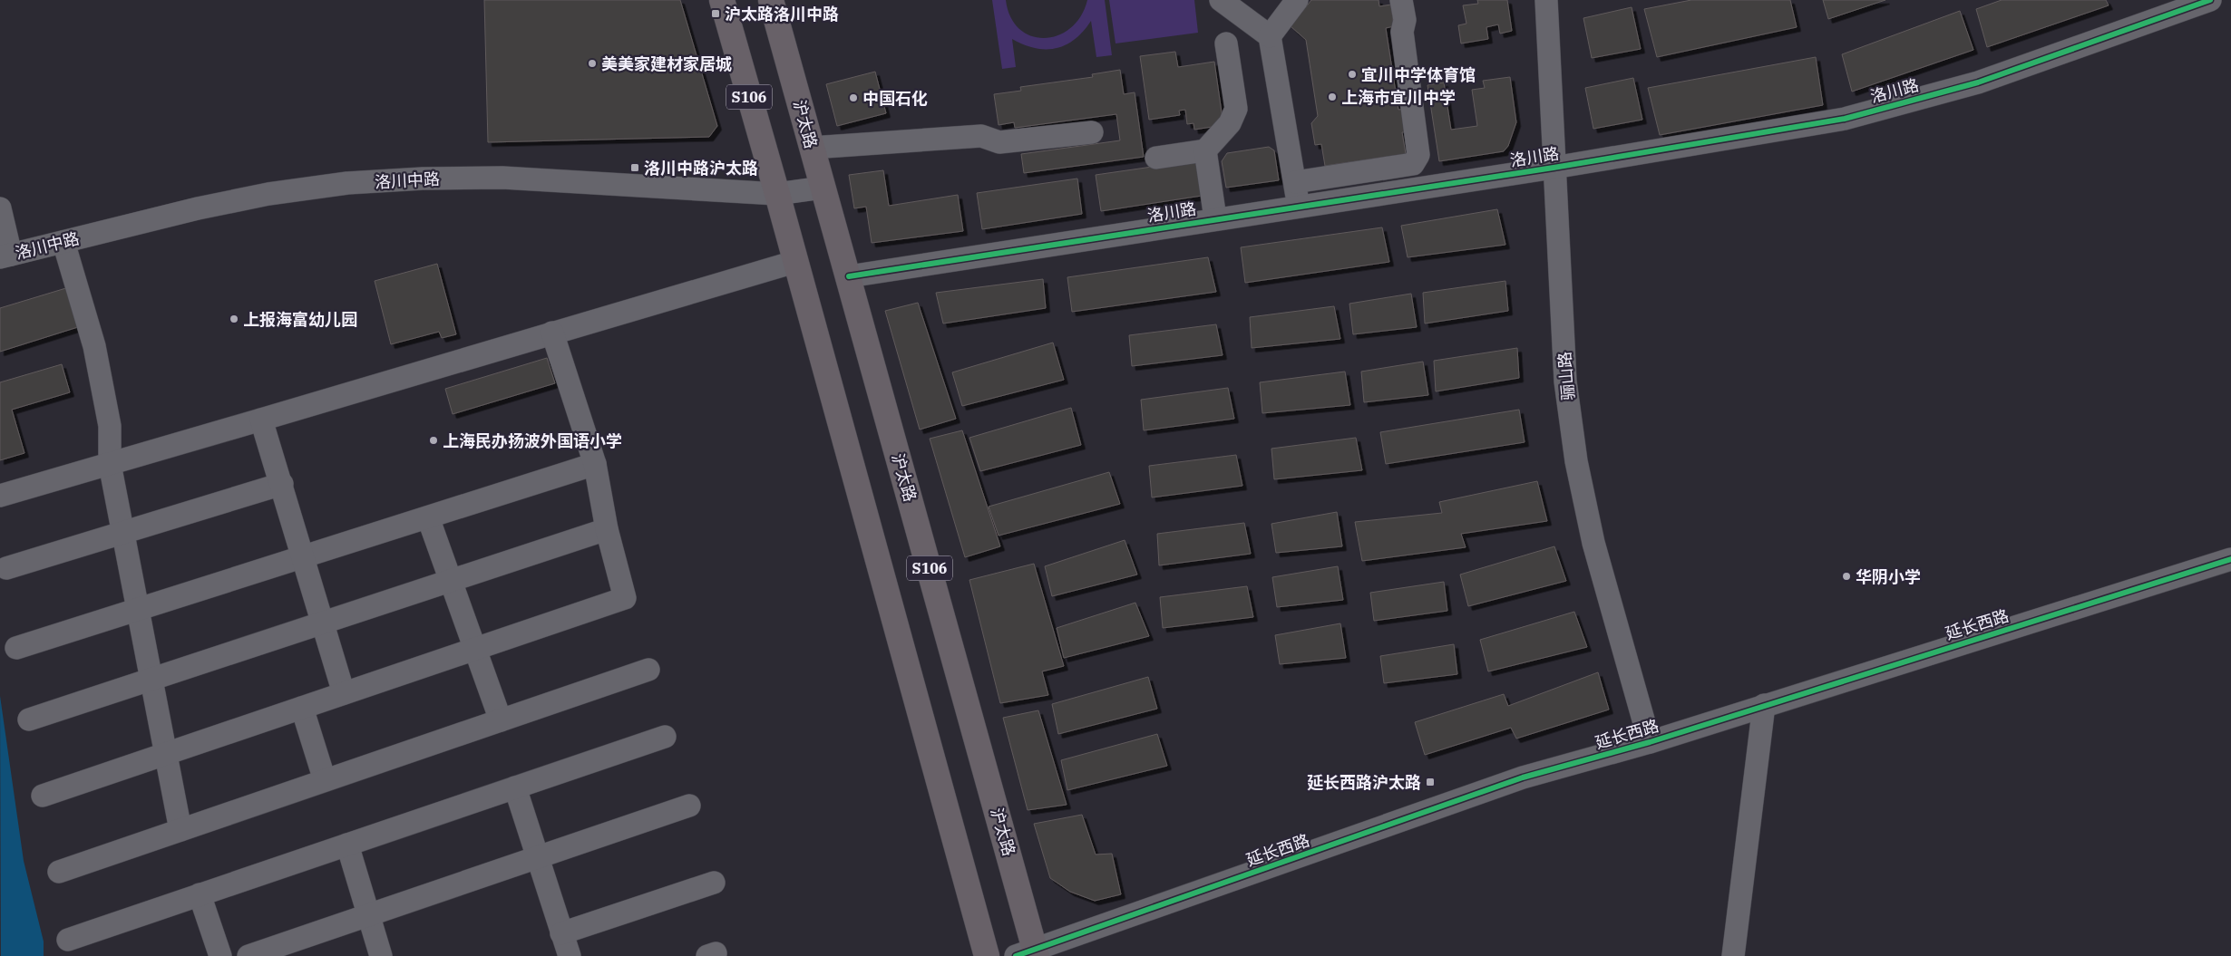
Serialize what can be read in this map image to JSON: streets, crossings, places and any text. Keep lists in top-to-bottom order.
{
  "streets": {
    "main road": ["S106", "沪太路"],
    "street": [
      "洛川路",
      "洛川中路",
      "骊山路",
      "延长西路"
    ]
  },
  "crossings": [
    ["洛川路", "沪太路"],
    ["洛川路", "骊山路"],
    ["S106", "洛川中路"],
    ["沪太路", "洛川中路"],
    ["沪太路", "延长西路"],
    ["骊山路", "延长西路"]
  ],
  "places": {
    "transit": ["沪太路洛川中路", "洛川中路沪太路", "延长西路沪太路"],
    "other": [
      "美美家建材家居城",
      "宜川中学体育馆",
      "上海市宜川中学",
      "中国石化",
      "上报海富幼儿园",
      "上海民办扬波外国语小学",
      "华阴小学"
    ]
  }
}
